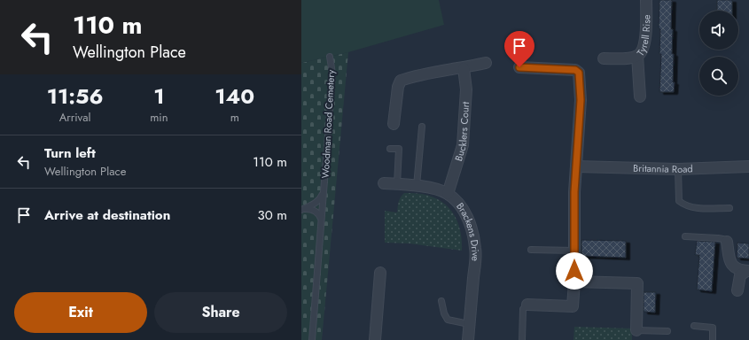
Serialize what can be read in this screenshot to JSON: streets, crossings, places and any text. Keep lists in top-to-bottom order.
{
  "streets": {
    "street": [
      "Tyrell Rise",
      "Bucklers Court",
      "Britannia Road",
      "Brackens Drive"
    ],
    "lane": ["Woodman Road Cemetery"]
  },
  "crossings": [
    ["Bucklers Court", "Brackens Drive"]
  ],
  "page": {
    "turn": ["110 m", "Wellington Place"],
    "eta": [
      "11:56",
      "Arrival",
      "1",
      "min",
      "140",
      "m"
    ],
    "list": [
      {
        "name": "Turn left",
        "note": "Wellington Place",
        "value": "110 m"
      },
      {
        "name": "Arrive at destination",
        "value": "30 m"
      }
    ],
    "buttons": ["Exit", "Share"]
  }
}
